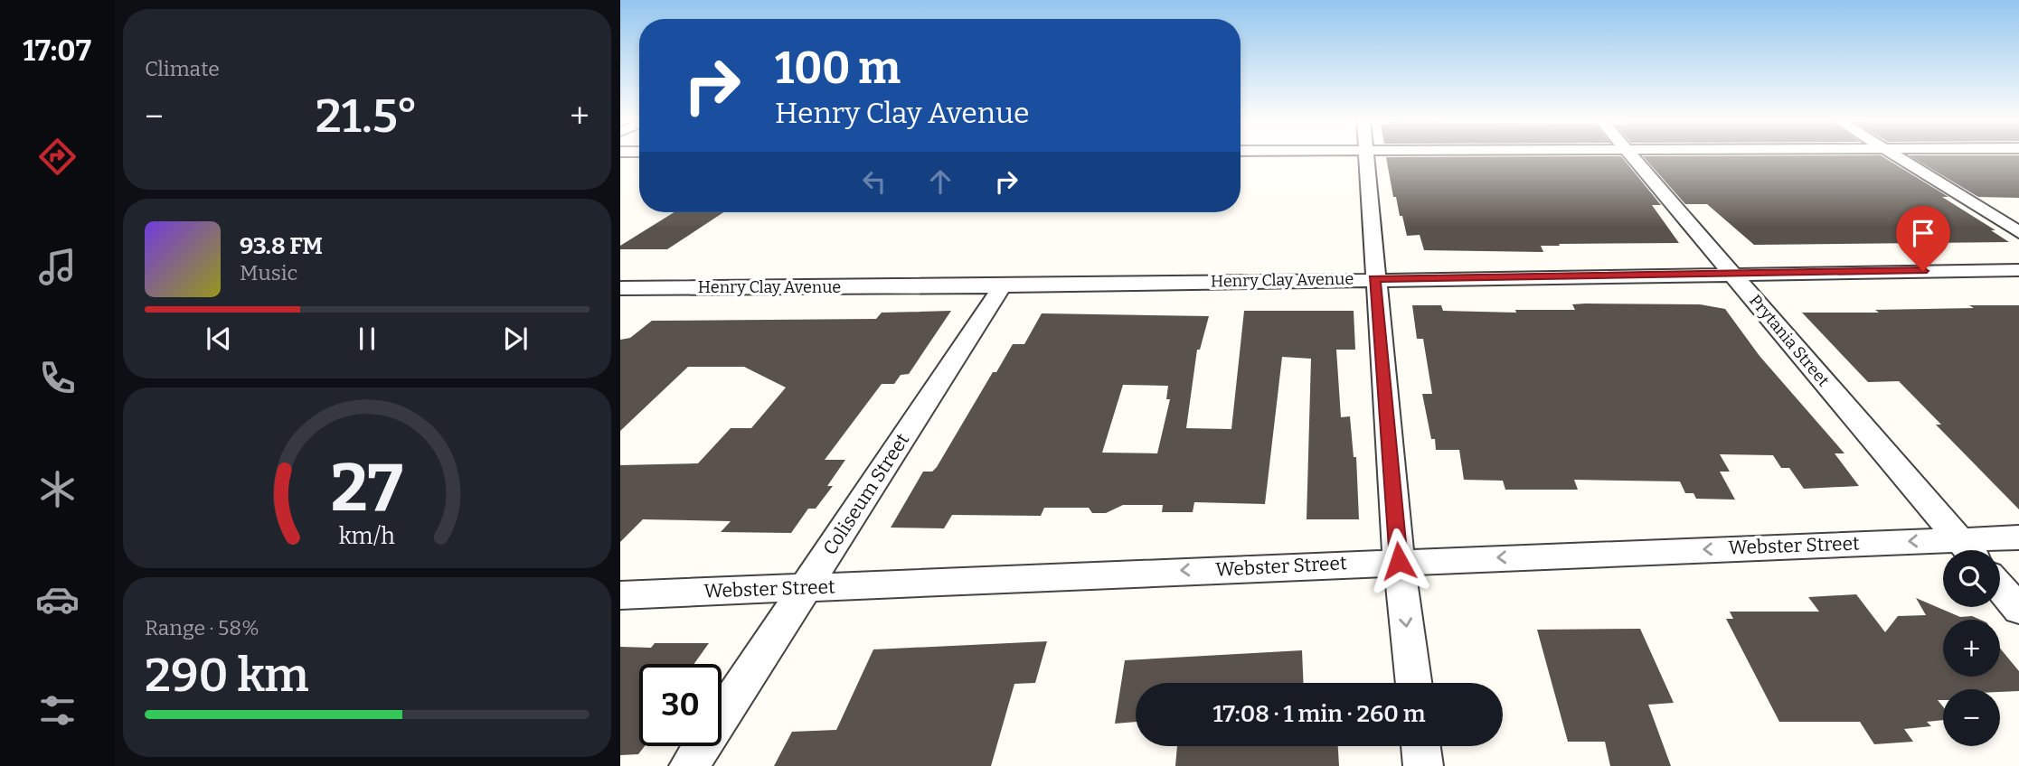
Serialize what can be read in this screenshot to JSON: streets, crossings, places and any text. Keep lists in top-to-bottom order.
{
  "streets": {
    "street": [
      "Henry Clay Avenue",
      "Prytania Street",
      "Coliseum Street",
      "Webster Street"
    ]
  },
  "crossings": [
    ["Henry Clay Avenue", "Prytania Street"],
    ["Henry Clay Avenue", "Coliseum Street"],
    ["Prytania Street", "Webster Street"],
    ["Coliseum Street", "Webster Street"]
  ],
  "one_way": ["Webster Street"],
  "page": {
    "tabs": "17:07",
    "tile": [
      "Climate",
      ["Range · 58%", "290 km"]
    ],
    "turn": ["100 m", "Henry Clay Avenue"],
    "heat": ["−", "21.5°", "+"],
    "song": ["93.8 FM", "Music"],
    "map_buttons": ["+", "−"],
    "limit": "30",
    "trip": "17:08 · 1 min · 260 m",
    "gauge": ["27", "km/h"]
  }
}
